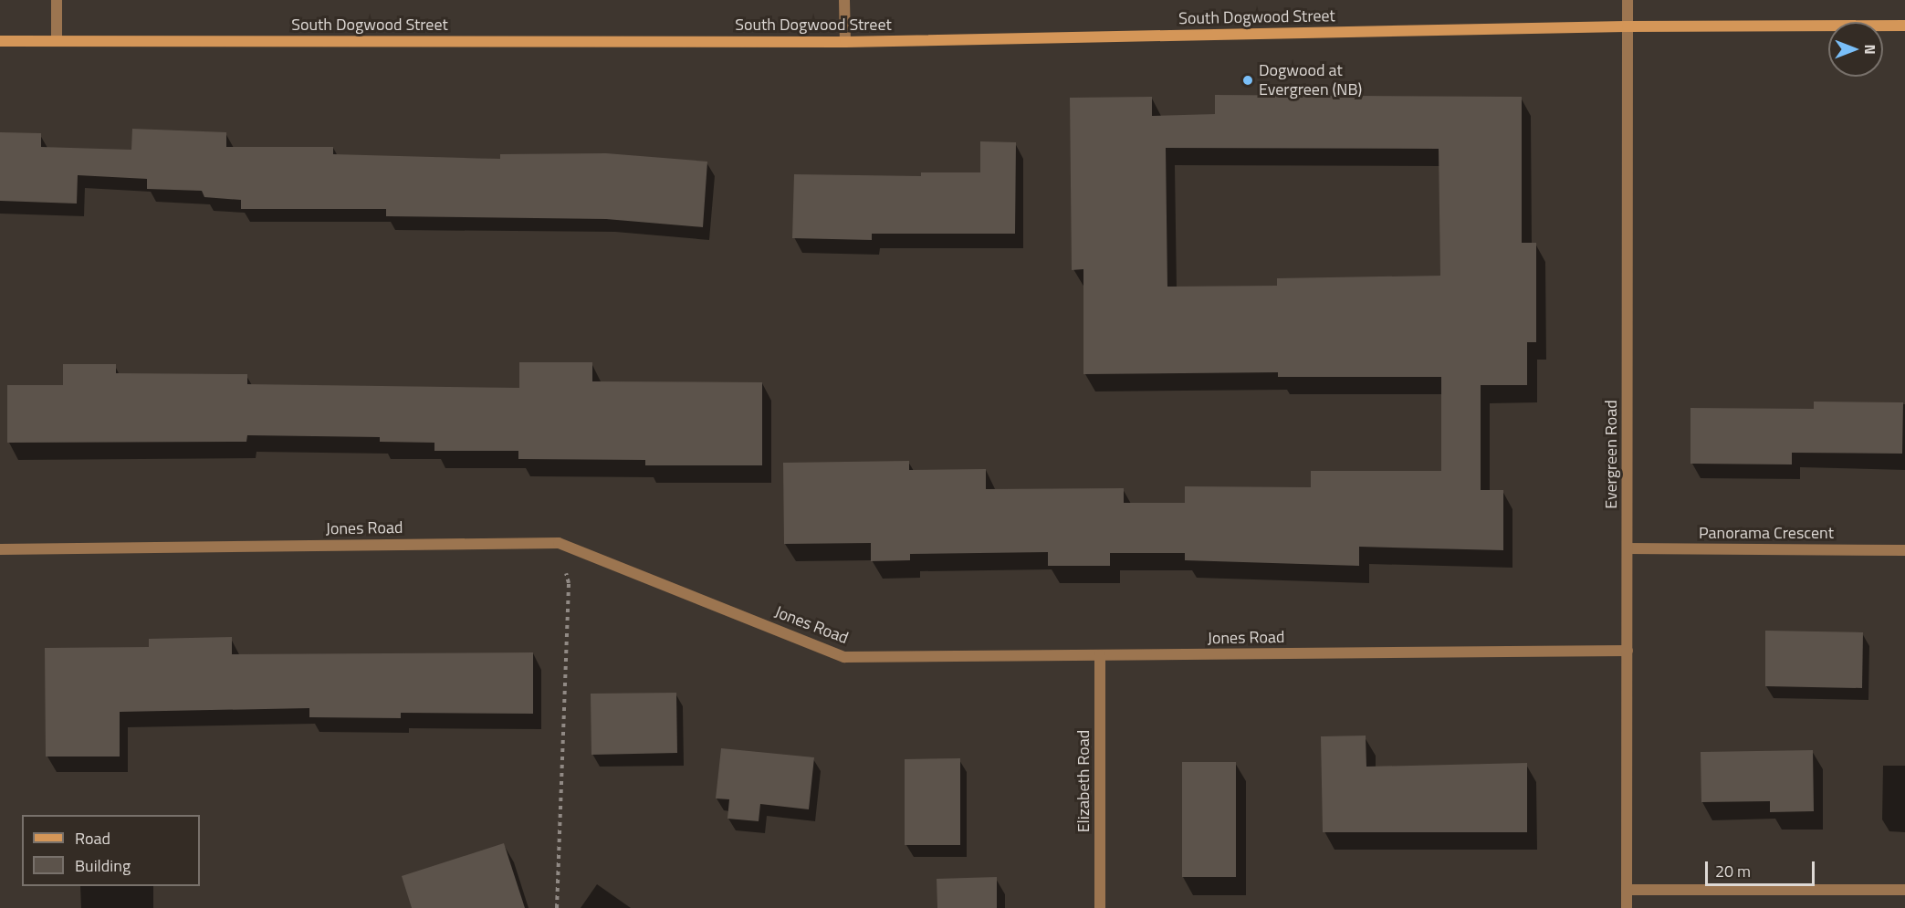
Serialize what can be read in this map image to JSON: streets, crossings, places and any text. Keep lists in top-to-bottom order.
{
  "streets": {
    "main road": ["South Dogwood Street"],
    "street": [
      "Evergreen Road",
      "Jones Road",
      "Panorama Crescent",
      "Elizabeth Road"
    ]
  },
  "crossings": [
    ["South Dogwood Street", "Evergreen Road"],
    ["Evergreen Road", "Jones Road"],
    ["Evergreen Road", "Panorama Crescent"],
    ["Jones Road", "Elizabeth Road"]
  ],
  "places": ["Dogwood at Evergreen (NB)"],
  "legend": ["Road", "Building"],
  "scale_bar": "20 m",
  "north": "right"
}
